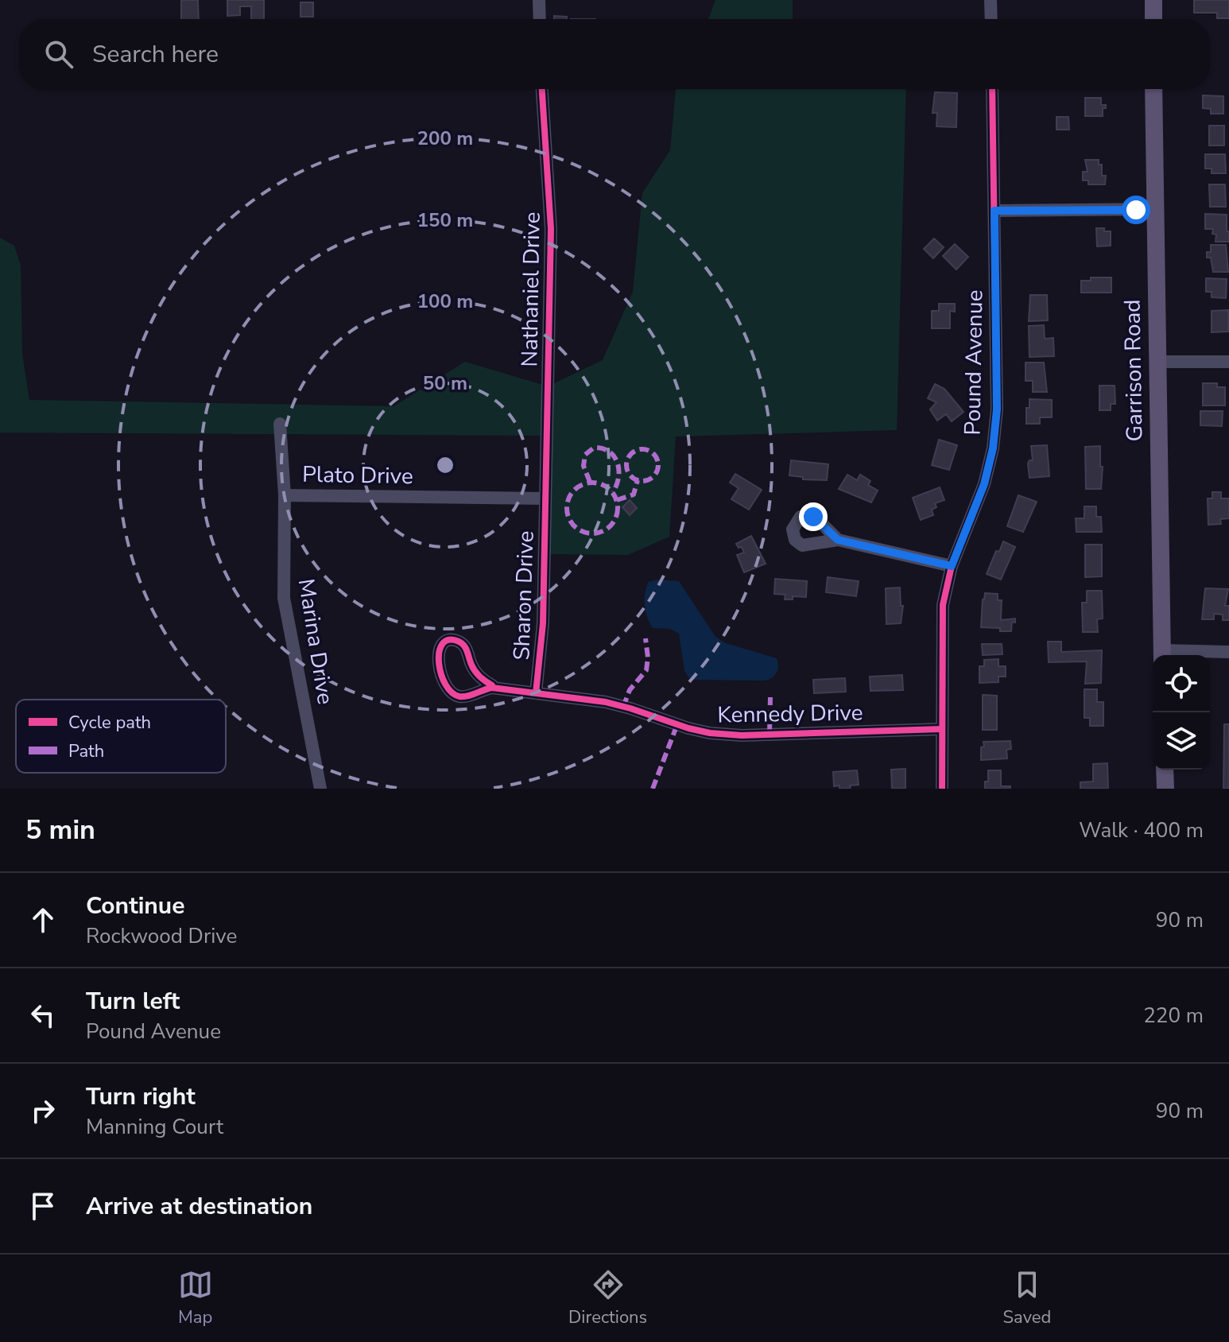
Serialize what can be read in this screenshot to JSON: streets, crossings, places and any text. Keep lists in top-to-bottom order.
{
  "streets": {
    "main road": ["Garrison Road"],
    "street": [
      "Nathaniel Drive",
      "Pound Avenue",
      "Plato Drive",
      "Sharon Drive",
      "Marina Drive",
      "Kennedy Drive"
    ]
  },
  "crossings": [
    ["Nathaniel Drive", "Plato Drive"],
    ["Nathaniel Drive", "Sharon Drive"],
    ["Pound Avenue", "Kennedy Drive"],
    ["Plato Drive", "Sharon Drive"],
    ["Plato Drive", "Marina Drive"],
    ["Sharon Drive", "Kennedy Drive"]
  ],
  "legend": ["Cycle path", "Path"],
  "page": {
    "search": "Search here",
    "heading": ["5 min", "Walk · 400 m"],
    "list": [
      ["Continue", "Rockwood Drive", "90 m"],
      ["Turn left", "Pound Avenue", "220 m"],
      ["Turn right", "Manning Court", "90 m"],
      "Arrive at destination"
    ],
    "nav": ["Map", "Directions", "Saved"]
  },
  "rings": [
    "200 m",
    "150 m",
    "100 m",
    "50 m"
  ]
}
